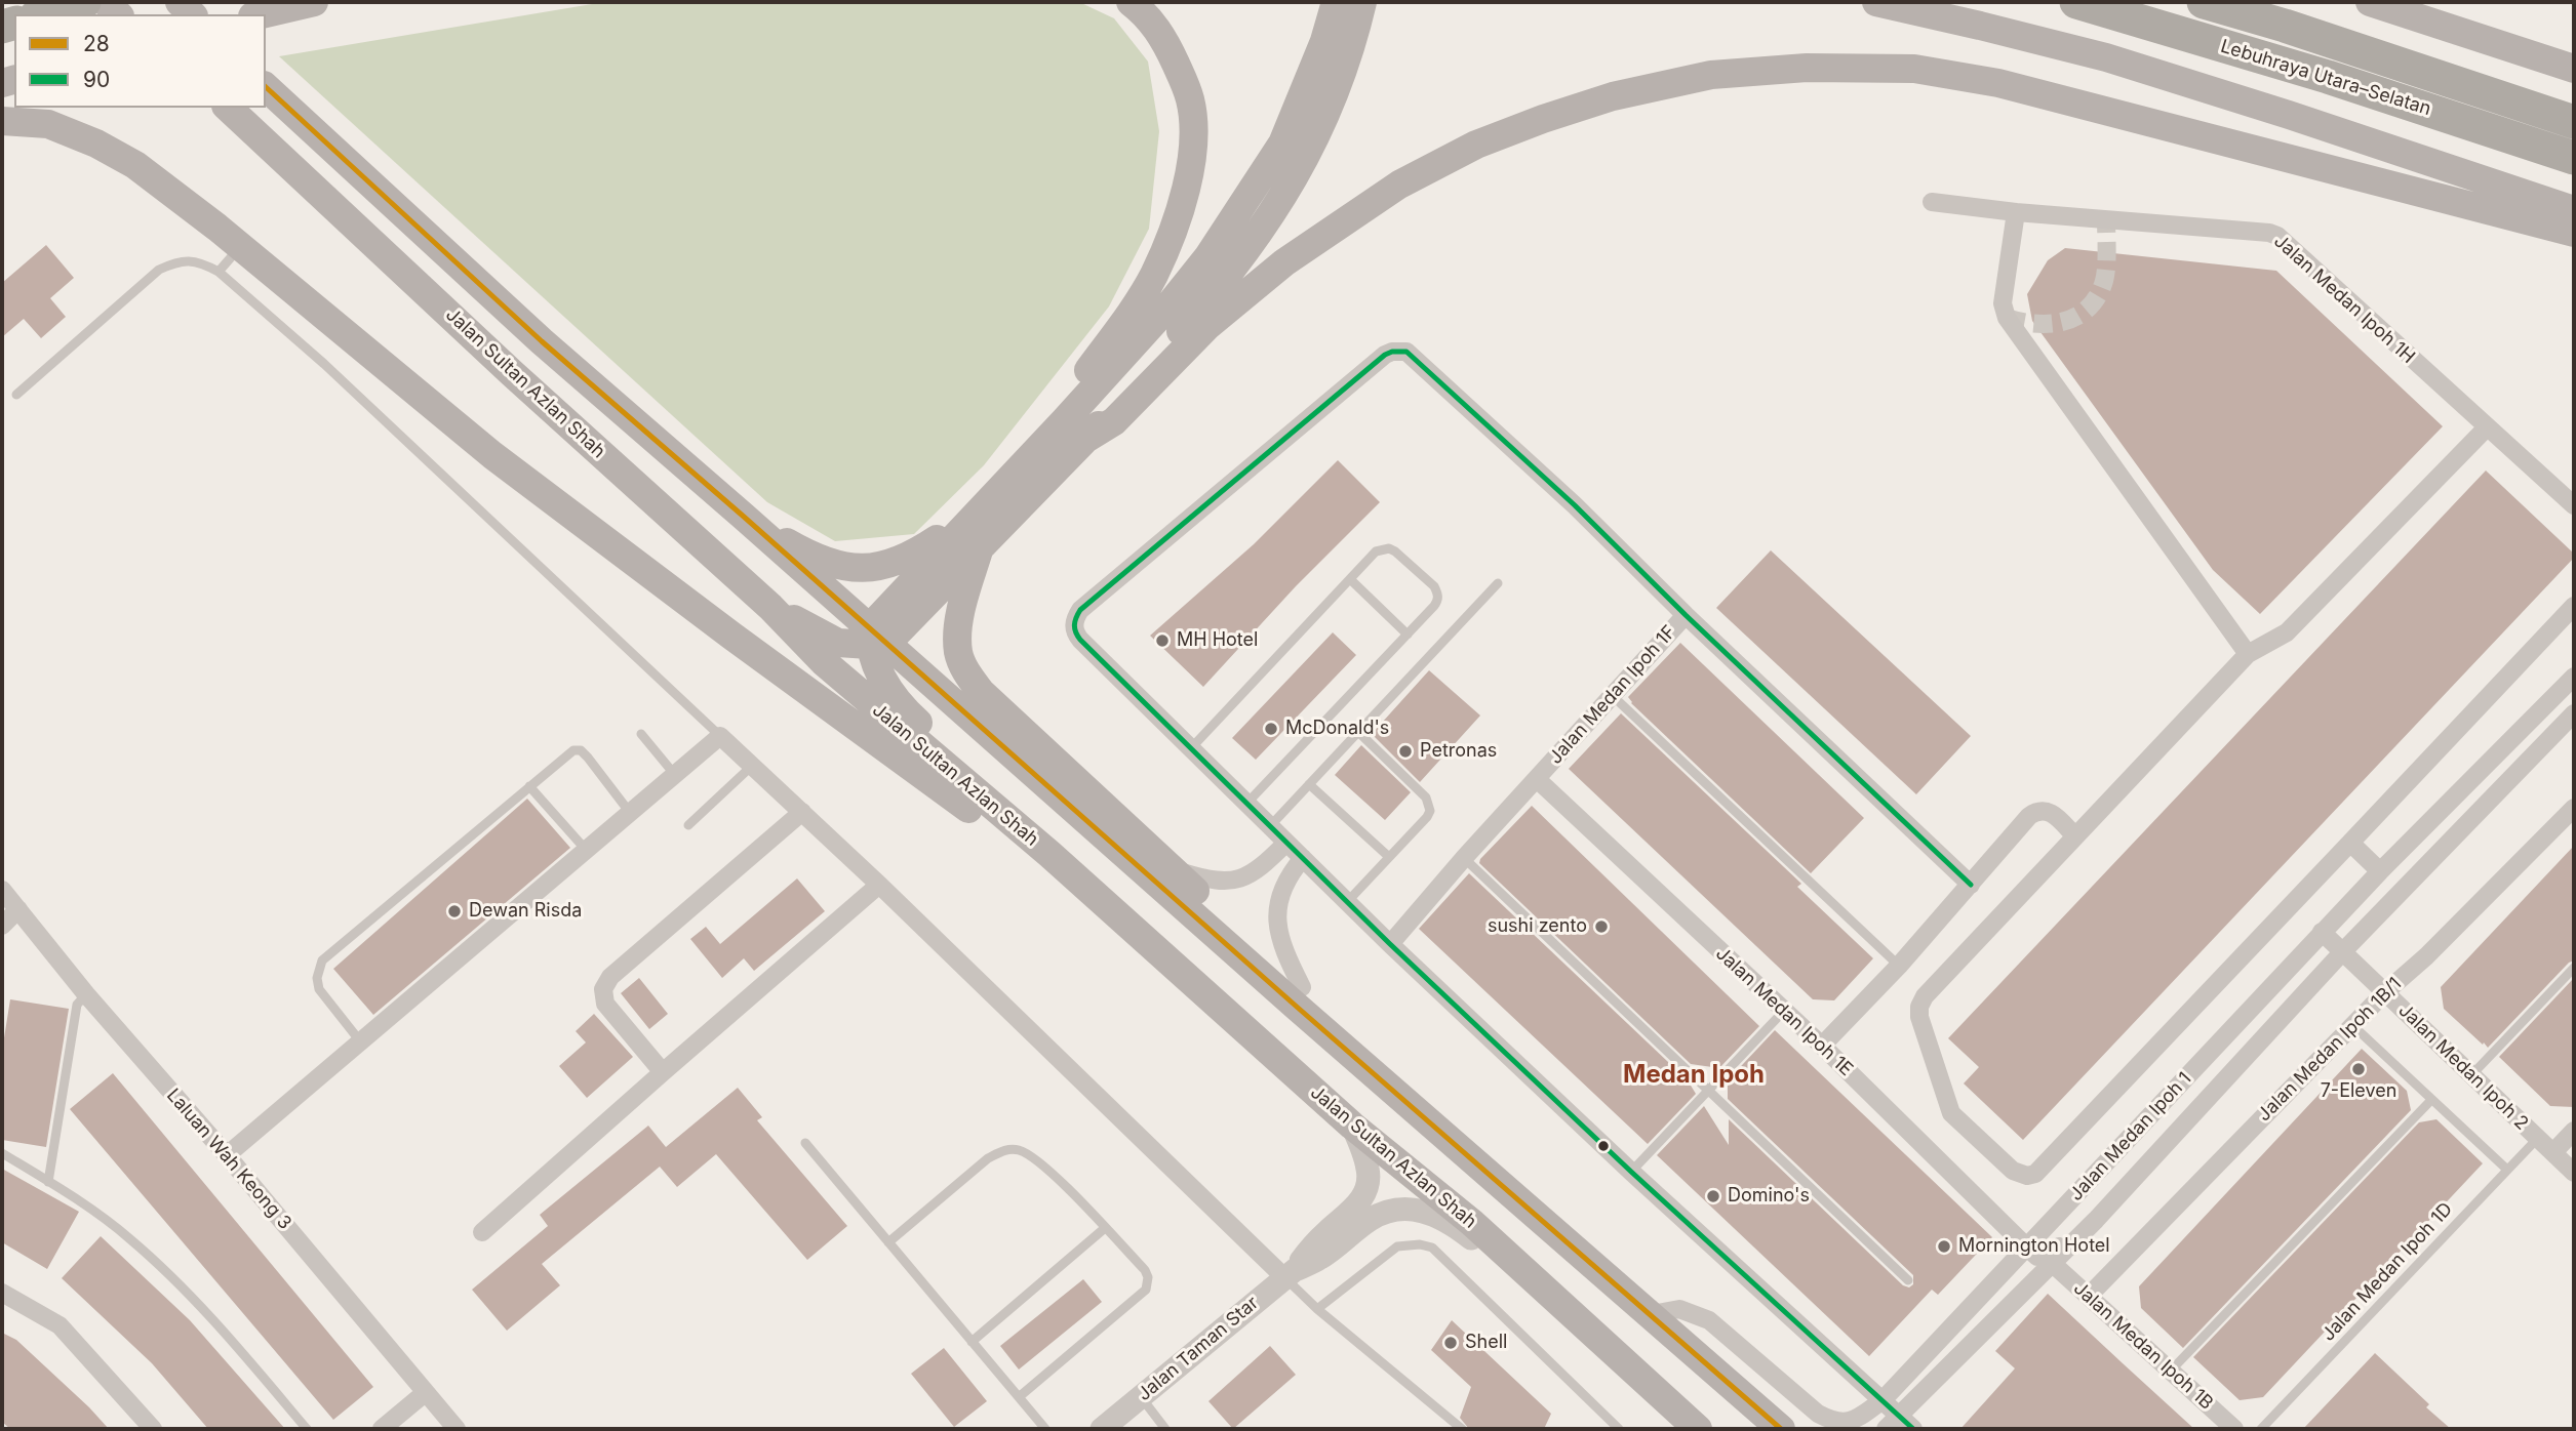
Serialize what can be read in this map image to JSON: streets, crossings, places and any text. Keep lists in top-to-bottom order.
{
  "streets": {
    "highway": ["Lebuhraya Utara–Selatan"],
    "main road": ["Jalan Sultan Azlan Shah"],
    "street": [
      "Jalan Medan Ipoh 1H",
      "Jalan Medan Ipoh 1F",
      "Jalan Medan Ipoh 1E",
      "Jalan Medan Ipoh 1B/1",
      "Jalan Medan Ipoh 2",
      "Jalan Medan Ipoh 1",
      "Laluan Wah Keong 3",
      "Jalan Medan Ipoh 1B",
      "Jalan Taman Star"
    ],
    "lane": ["Jalan Medan Ipoh 1D"]
  },
  "crossings": [
    ["Jalan Sultan Azlan Shah", "Jalan Taman Star"],
    ["Jalan Medan Ipoh 1F", "Jalan Medan Ipoh 1E"],
    ["Jalan Medan Ipoh 1E", "Jalan Medan Ipoh 1"],
    ["Jalan Medan Ipoh 1B/1", "Jalan Medan Ipoh 2"],
    ["Jalan Medan Ipoh 1B/1", "Jalan Medan Ipoh 1B"],
    ["Jalan Medan Ipoh 2", "Jalan Medan Ipoh 1"],
    ["Jalan Medan Ipoh 2", "Jalan Medan Ipoh 1D"],
    ["Jalan Medan Ipoh 1", "Jalan Medan Ipoh 1B"]
  ],
  "districts": ["Medan Ipoh"],
  "places": [
    "MH Hotel",
    "McDonald's",
    "Petronas",
    "Dewan Risda",
    "sushi zento",
    "7-Eleven",
    "Domino's",
    "Mornington Hotel",
    "Shell"
  ],
  "lines": ["transit line 28", "transit line 90"],
  "legend": ["28", "90"]
}
